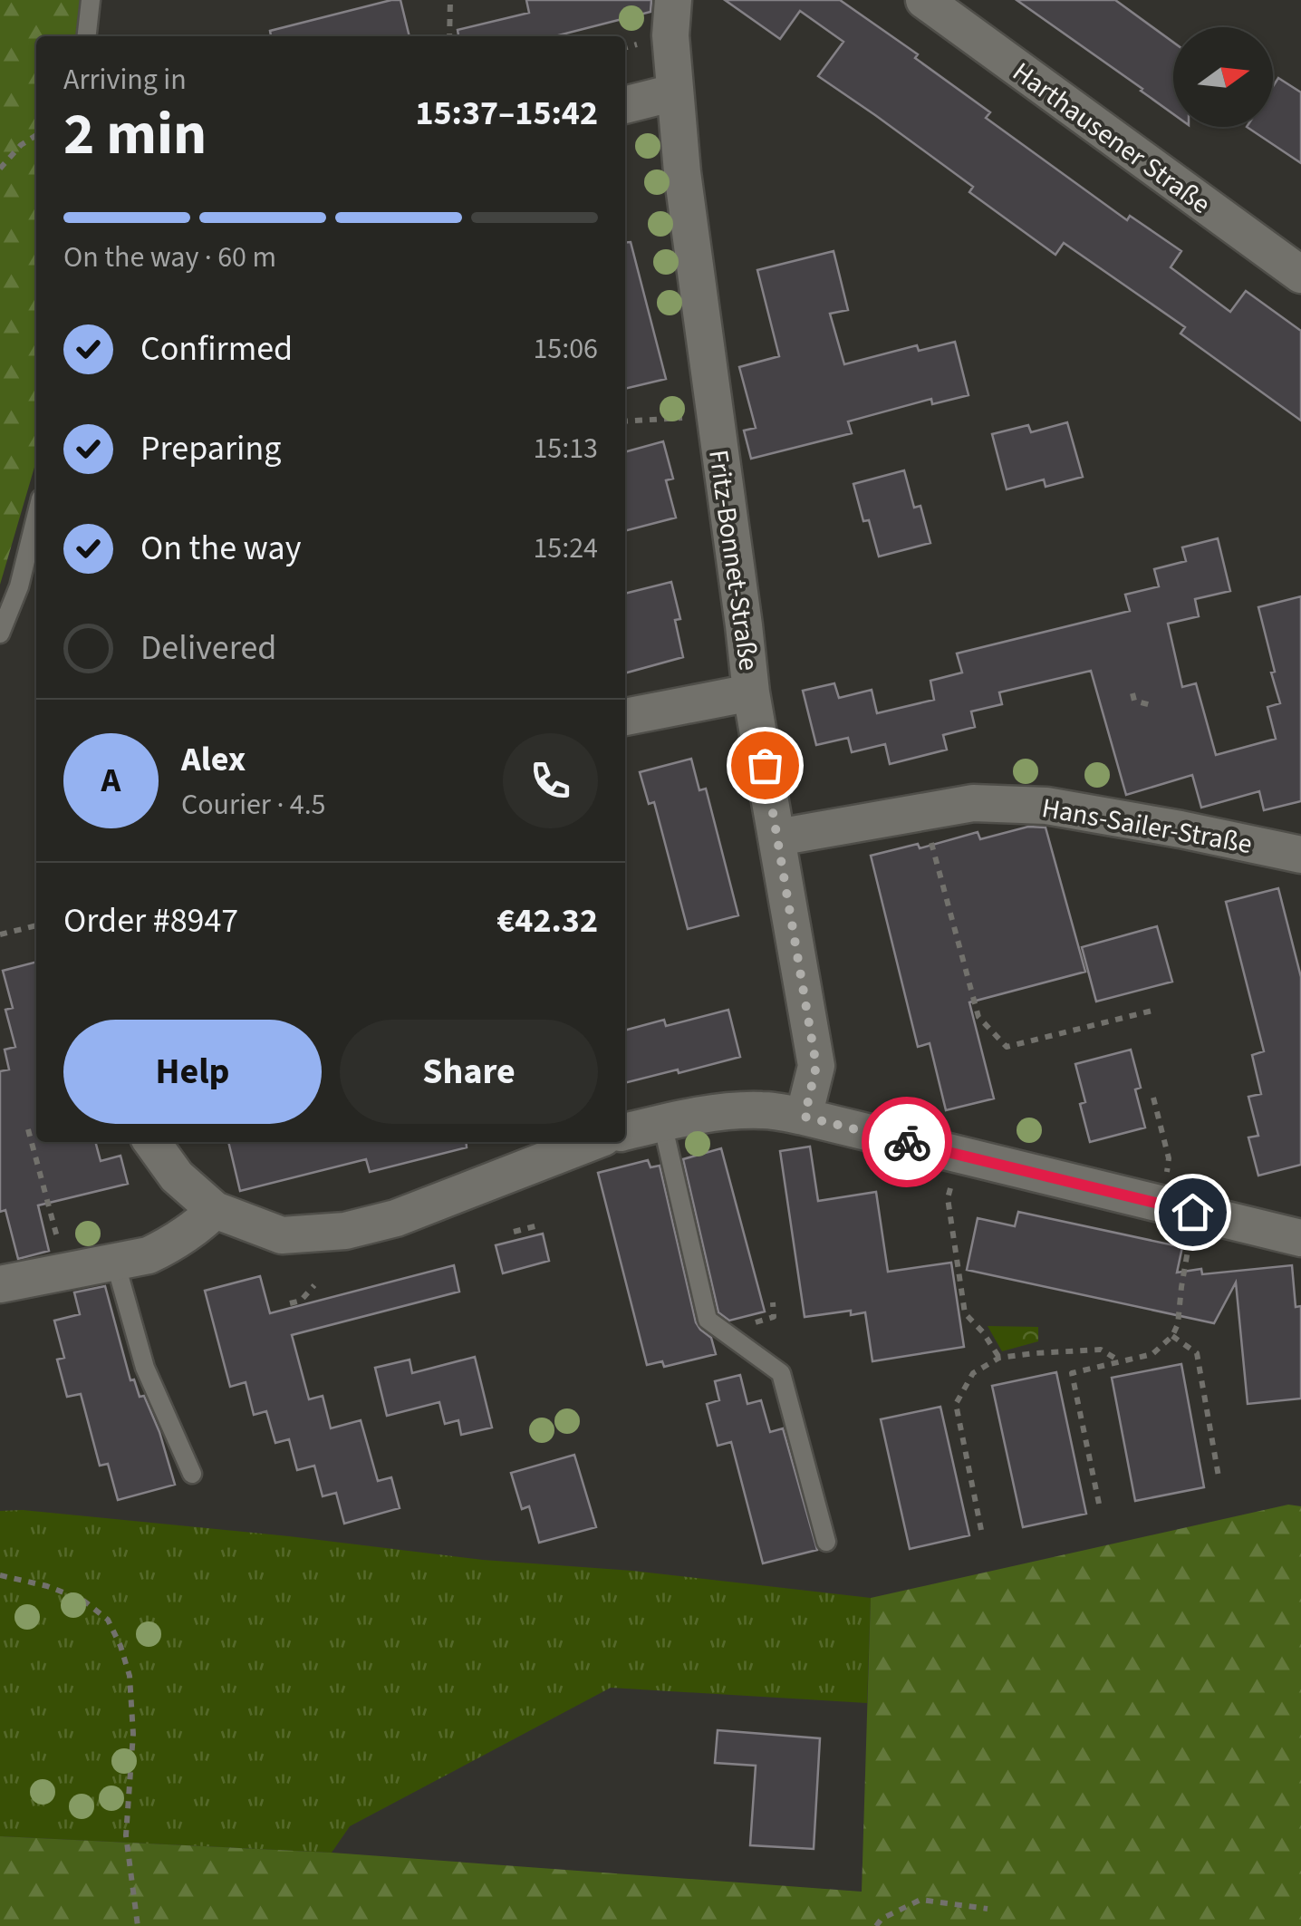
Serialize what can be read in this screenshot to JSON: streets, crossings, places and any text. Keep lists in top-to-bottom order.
{
  "streets": {
    "street": ["Harthausener Straße", "Fritz-Bonnet-Straße", "Hans-Sailer-Straße"]
  },
  "crossings": [
    ["Fritz-Bonnet-Straße", "Hans-Sailer-Straße"]
  ],
  "north": "right",
  "page": {
    "heading": ["2 min", "Arriving in", "15:37–15:42"],
    "panel": [
      "Alex",
      "Courier · 4.5",
      "Order #8947",
      "€42.32"
    ],
    "bar": "On the way · 60 m",
    "list": [
      ["Confirmed", "15:06"],
      ["Preparing", "15:13"],
      ["On the way", "15:24"],
      "Delivered"
    ],
    "round": "A",
    "buttons": ["Help", "Share"]
  }
}
